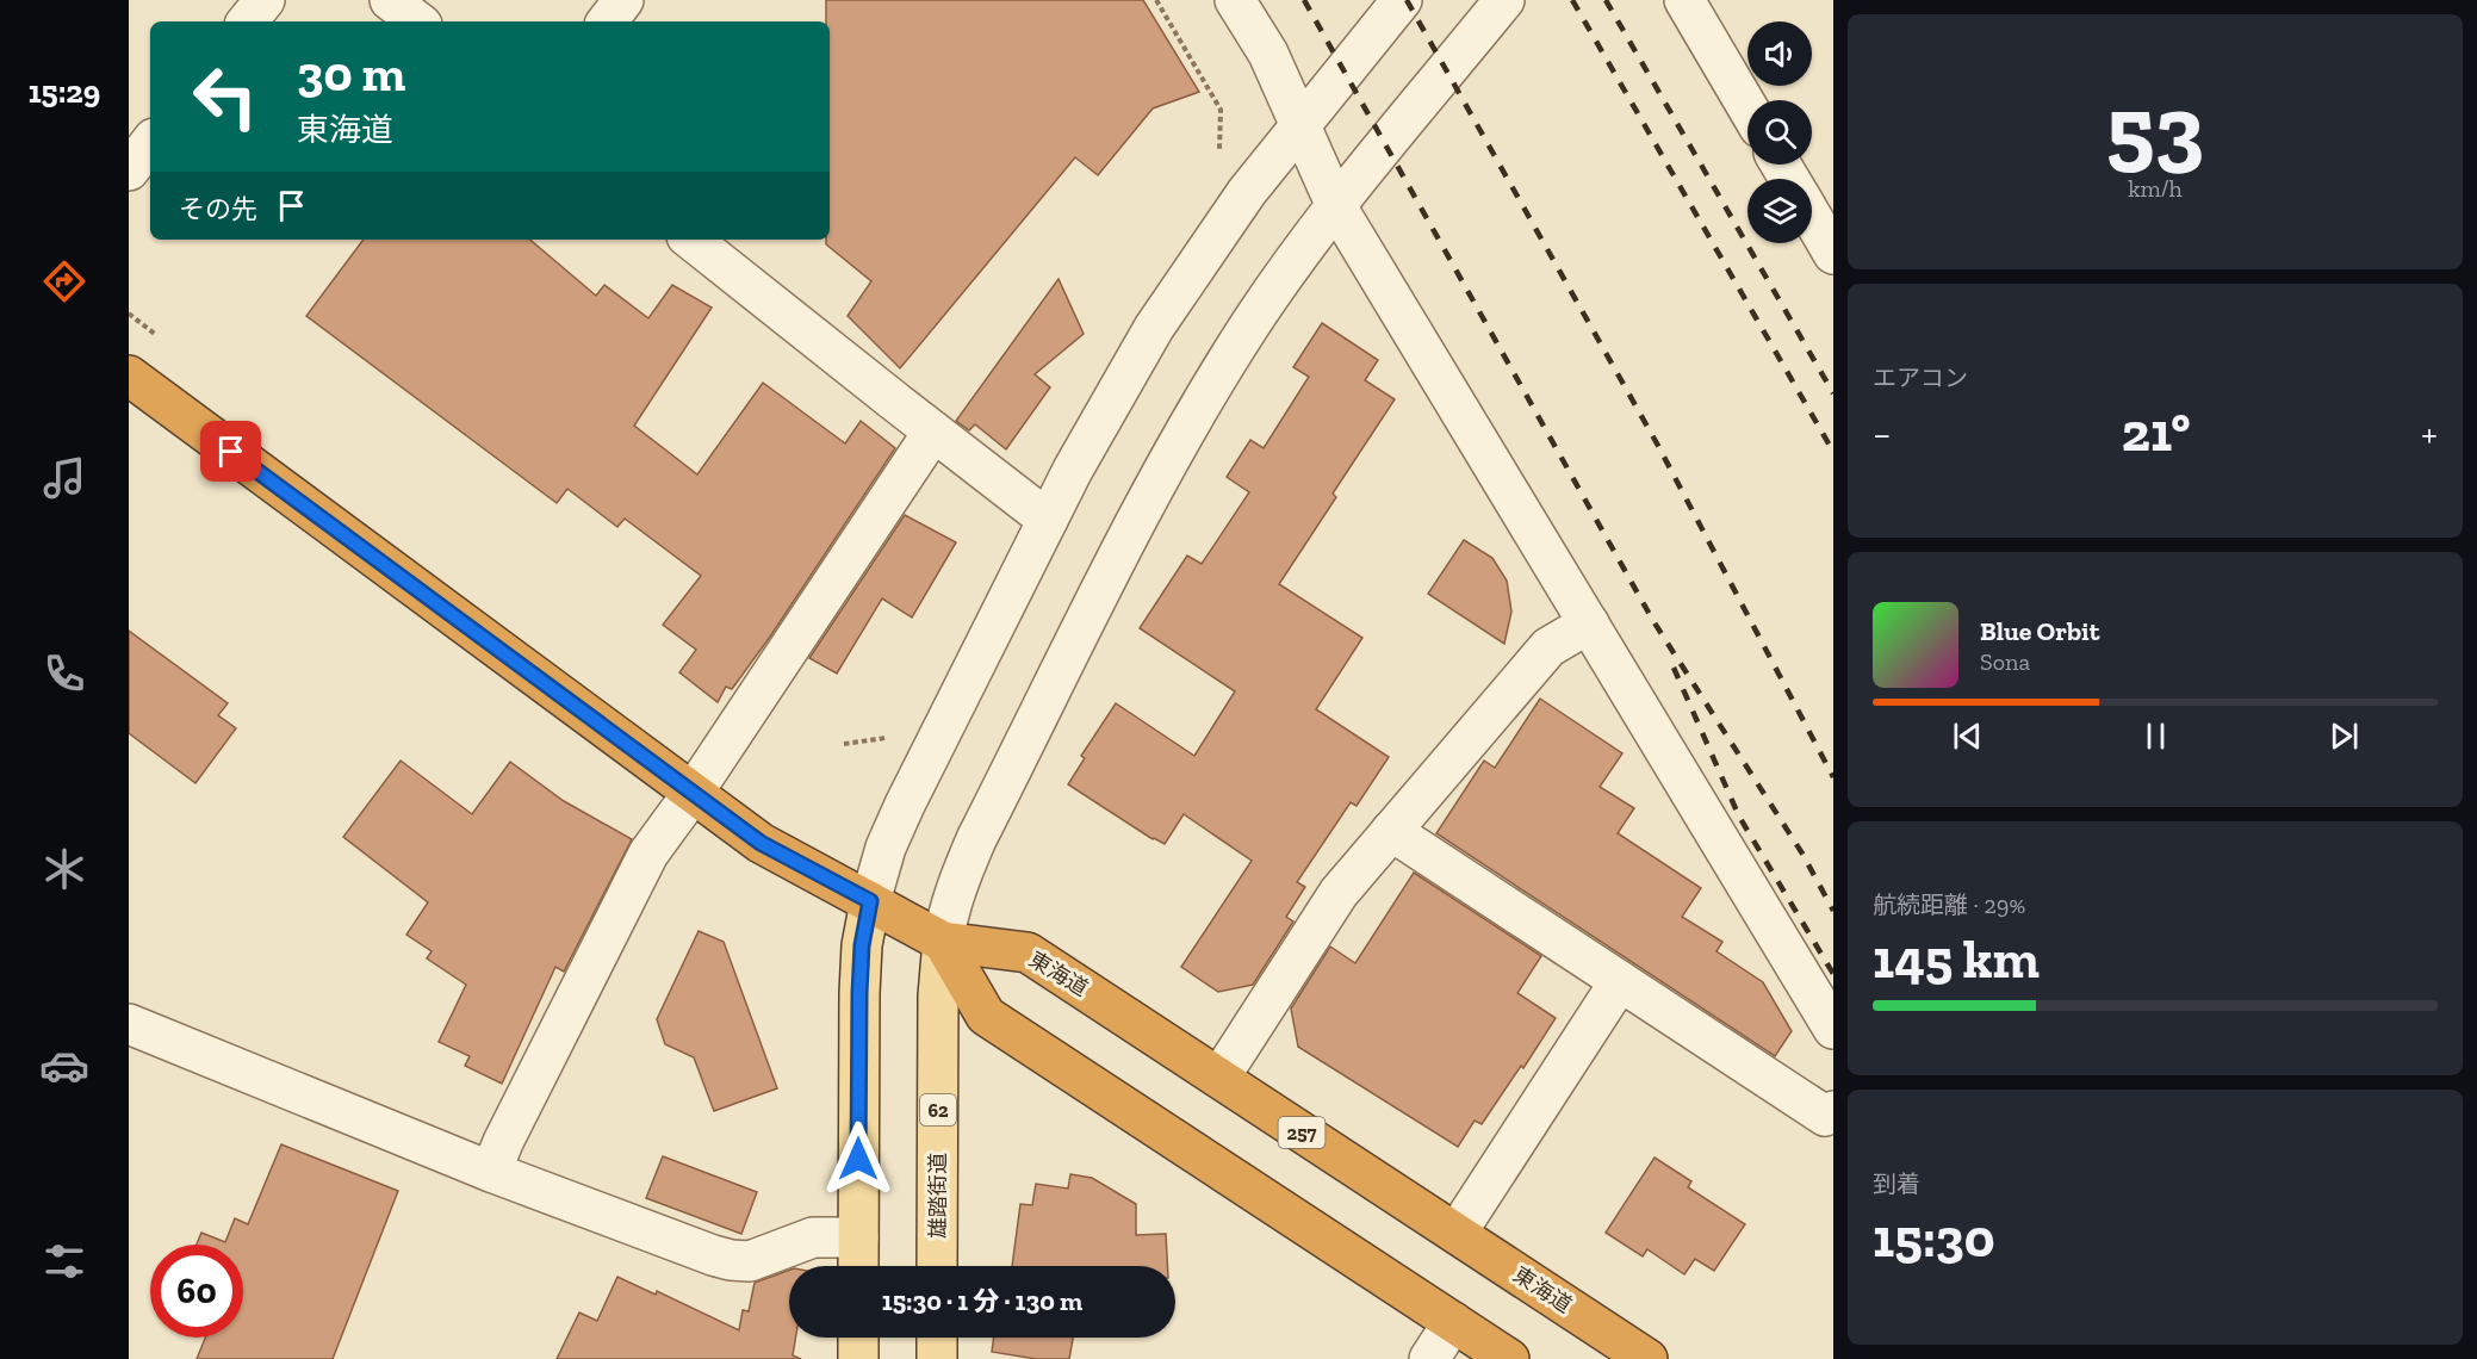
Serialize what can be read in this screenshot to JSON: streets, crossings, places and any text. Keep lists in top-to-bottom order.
{
  "streets": {
    "highway": ["東海道", "257"],
    "main road": ["62", "雄踏街道"]
  },
  "crossings": [
    ["東海道", "257"],
    ["東海道", "雄踏街道"],
    ["257", "雄踏街道"]
  ],
  "page": {
    "tabs": "15:29",
    "tile": [
      ["53", "km/h"],
      "エアコン",
      ["航続距離 · 29%", "145 km"],
      ["到着", "15:30"]
    ],
    "turn": ["30 m", "東海道"],
    "then": "その先",
    "heat": ["−", "21°", "+"],
    "song": ["Blue Orbit", "Sona"],
    "limit": "60",
    "trip": "15:30 · 1 分 · 130 m"
  }
}
